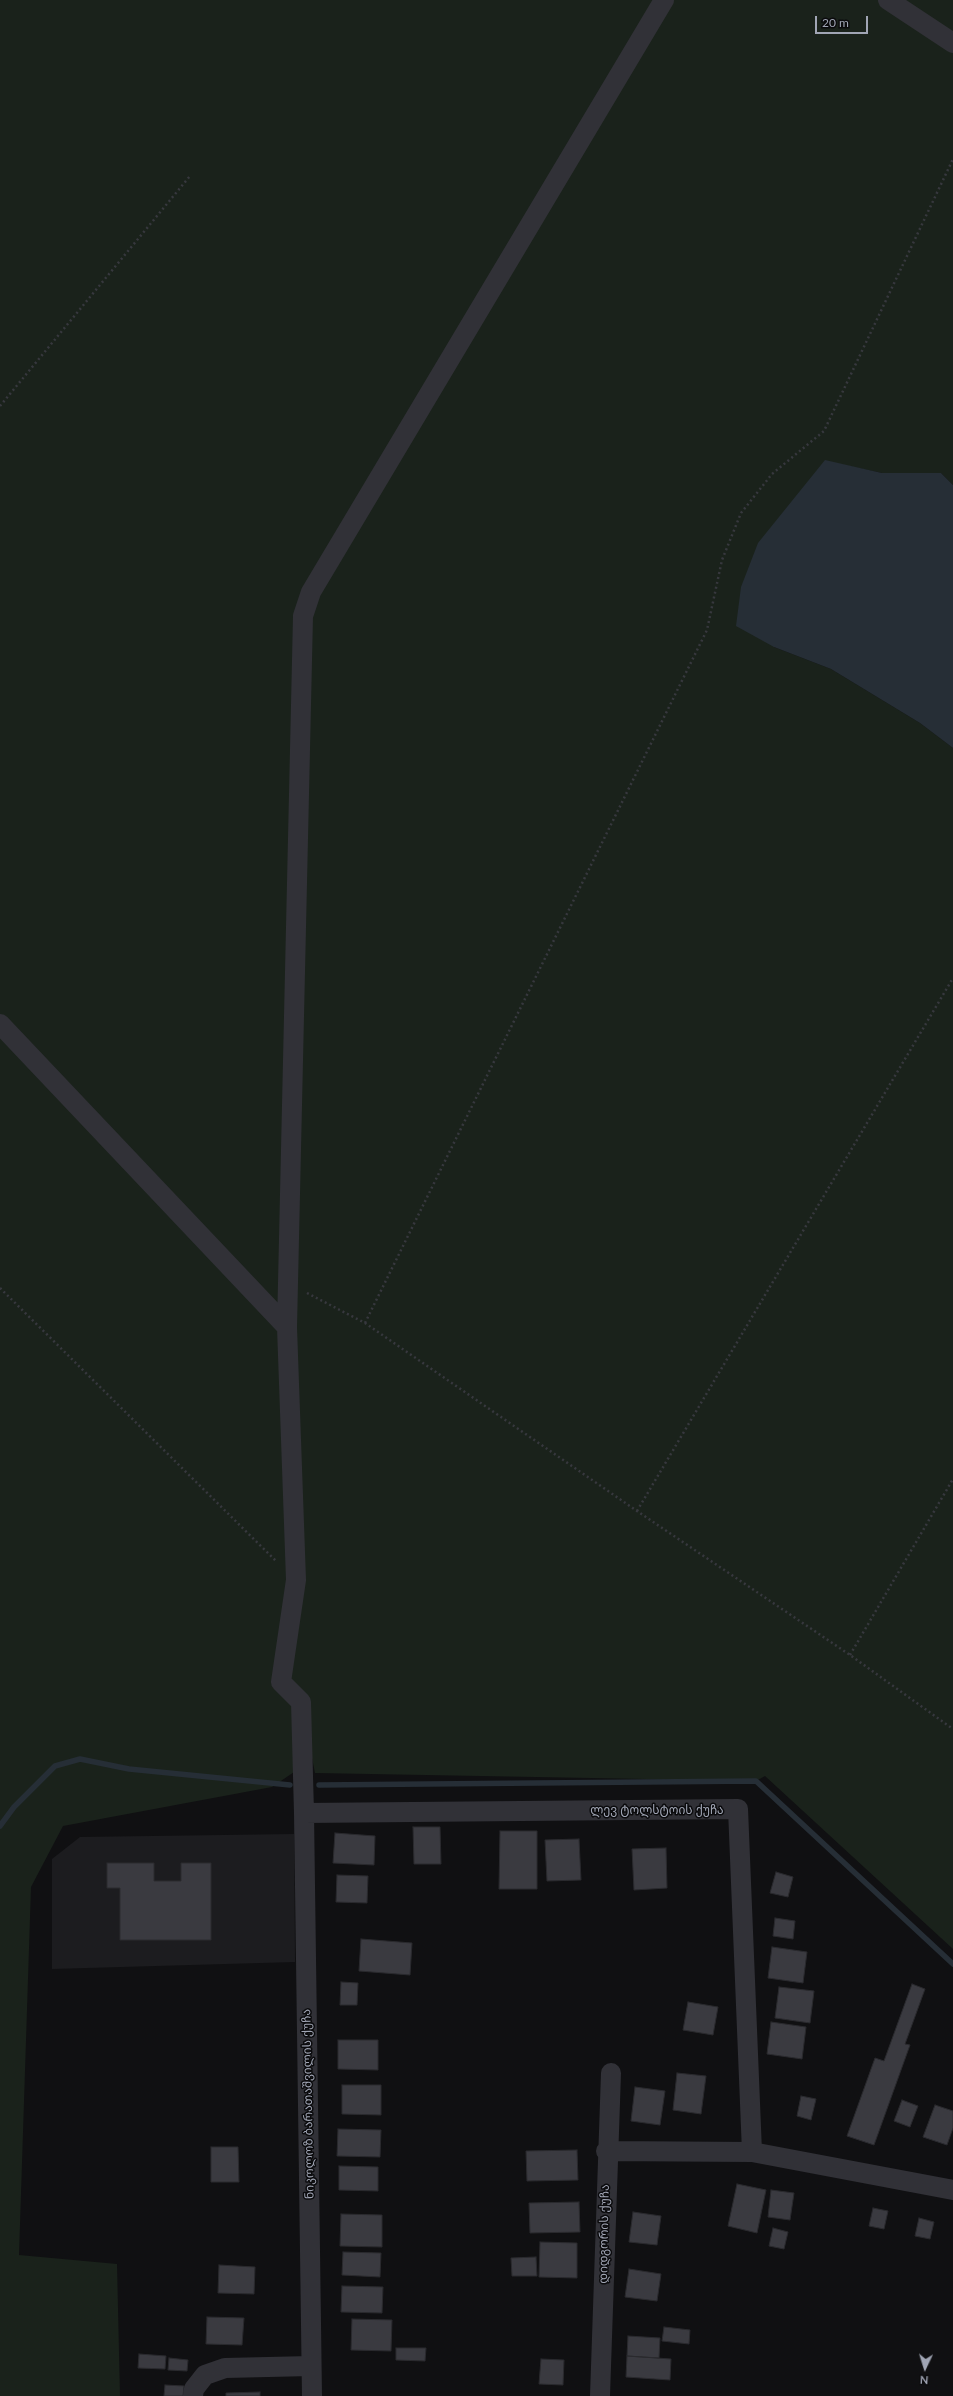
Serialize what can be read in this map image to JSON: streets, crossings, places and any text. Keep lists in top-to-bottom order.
{
  "streets": {
    "street": ["ლევ ტოლსტოის ქუჩა", "ნიკოლოზ ბარათაშვილის ქუჩა", "დიდგორის ქუჩა"]
  },
  "crossings": [
    ["ლევ ტოლსტოის ქუჩა", "ნიკოლოზ ბარათაშვილის ქუჩა"]
  ],
  "scale_bar": "20 m",
  "north": "bottom"
}
